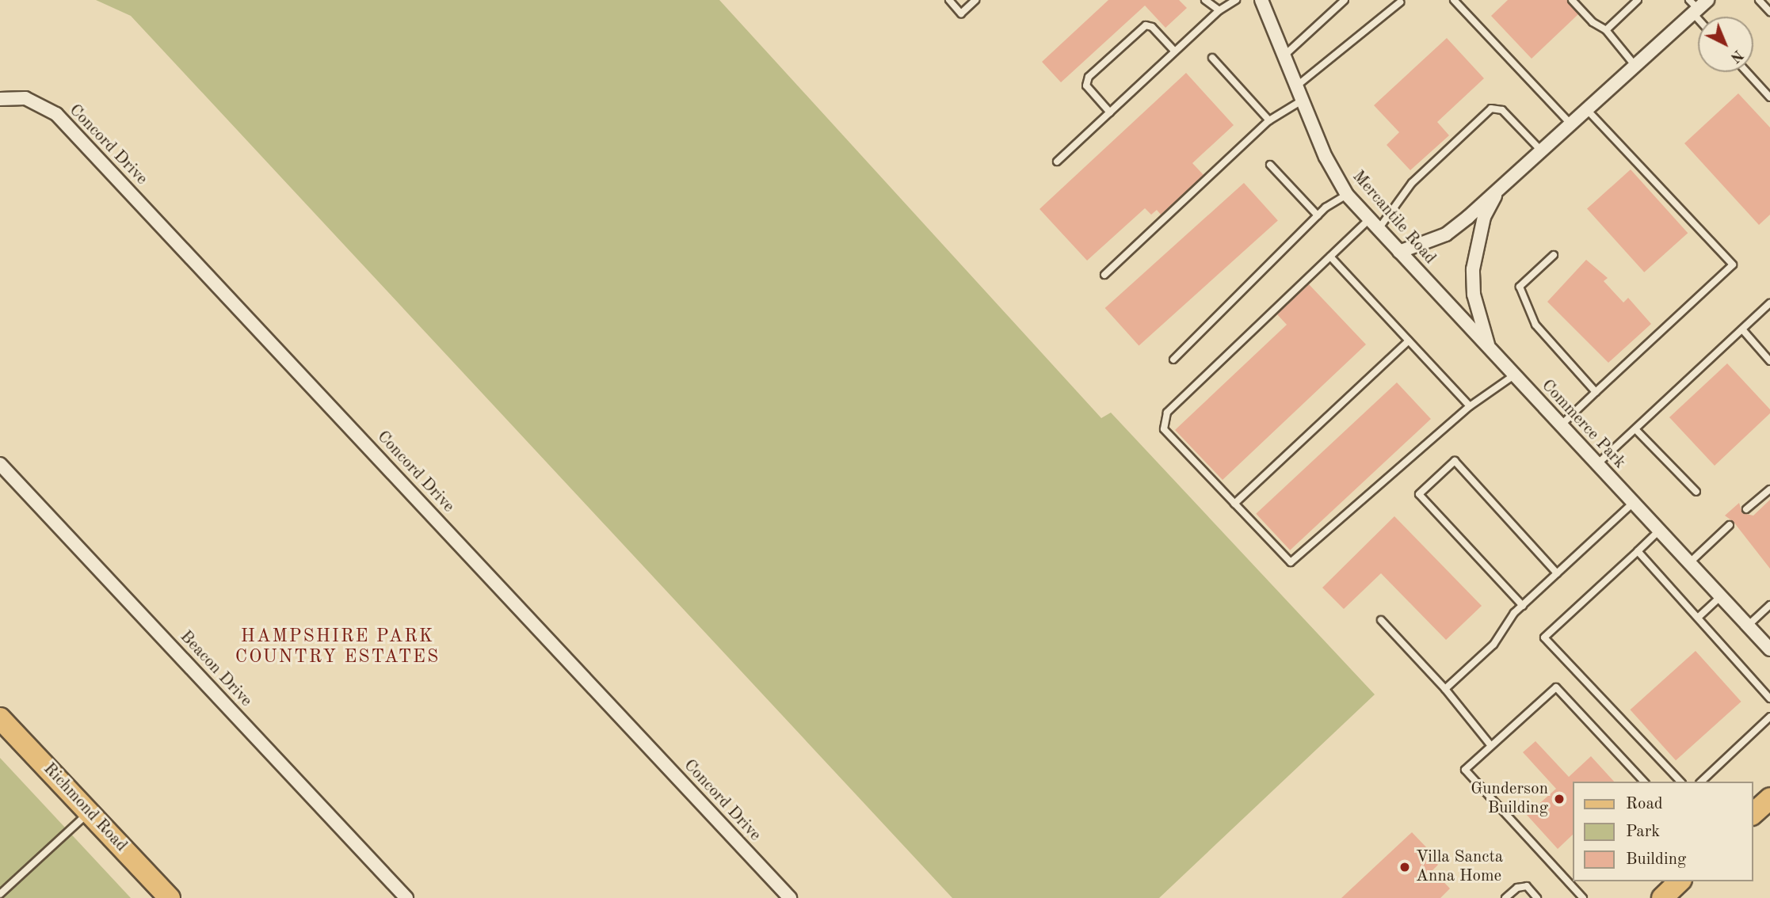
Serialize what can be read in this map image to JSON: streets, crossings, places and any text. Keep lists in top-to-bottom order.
{
  "streets": {
    "main road": ["Richmond Road"],
    "street": [
      "Concord Drive",
      "Mercantile Road",
      "Commerce Park",
      "Beacon Drive"
    ]
  },
  "crossings": [
    ["Mercantile Road", "Commerce Park"]
  ],
  "districts": ["HAMPSHIRE PARK COUNTRY ESTATES"],
  "places": ["Gunderson Building", "Villa Sancta Anna Home"],
  "legend": ["Road", "Park", "Building"],
  "north": "bottom right"
}
